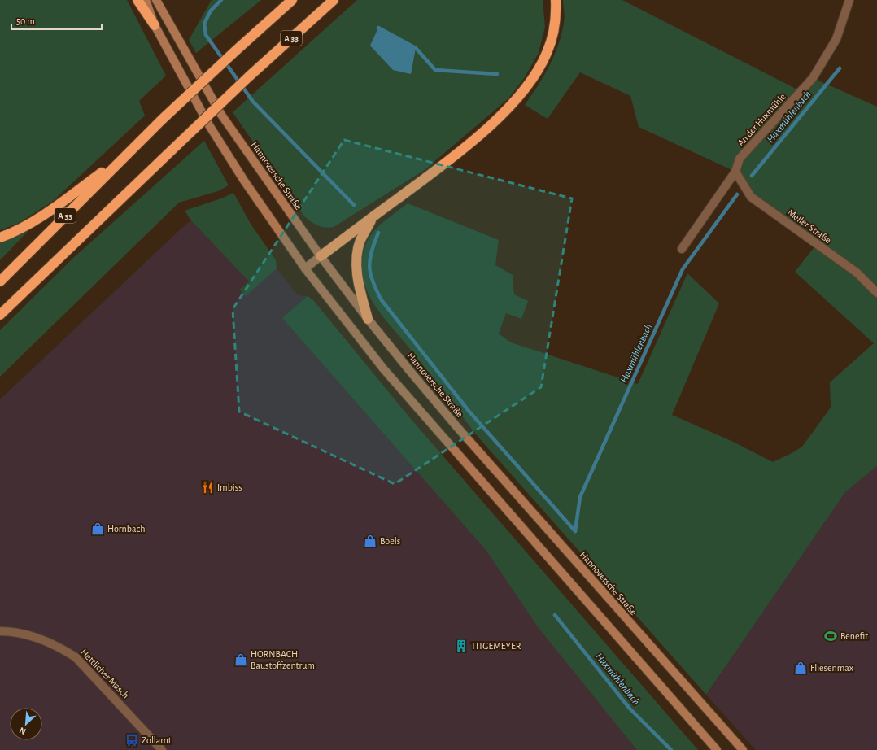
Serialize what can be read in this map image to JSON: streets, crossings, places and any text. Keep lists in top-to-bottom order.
{
  "streets": {
    "highway": ["A 33"],
    "main road": ["Hannoversche Straße"],
    "street": ["An der Huxmühle", "Meller Straße", "Hettlicher Masch"]
  },
  "crossings": [
    ["An der Huxmühle", "Meller Straße"]
  ],
  "water": ["Huxmühlenbach"],
  "places": {
    "restaurant": ["Imbiss"],
    "shop": [
      "Hornbach",
      "Boels",
      "HORNBACH Baustoffzentrum",
      "Fliesenmax"
    ],
    "sports": ["Benefit"],
    "building": ["TITGEMEYER"],
    "bus stop": ["Zollamt"]
  },
  "scale_bar": "50 m",
  "north": "bottom left"
}
